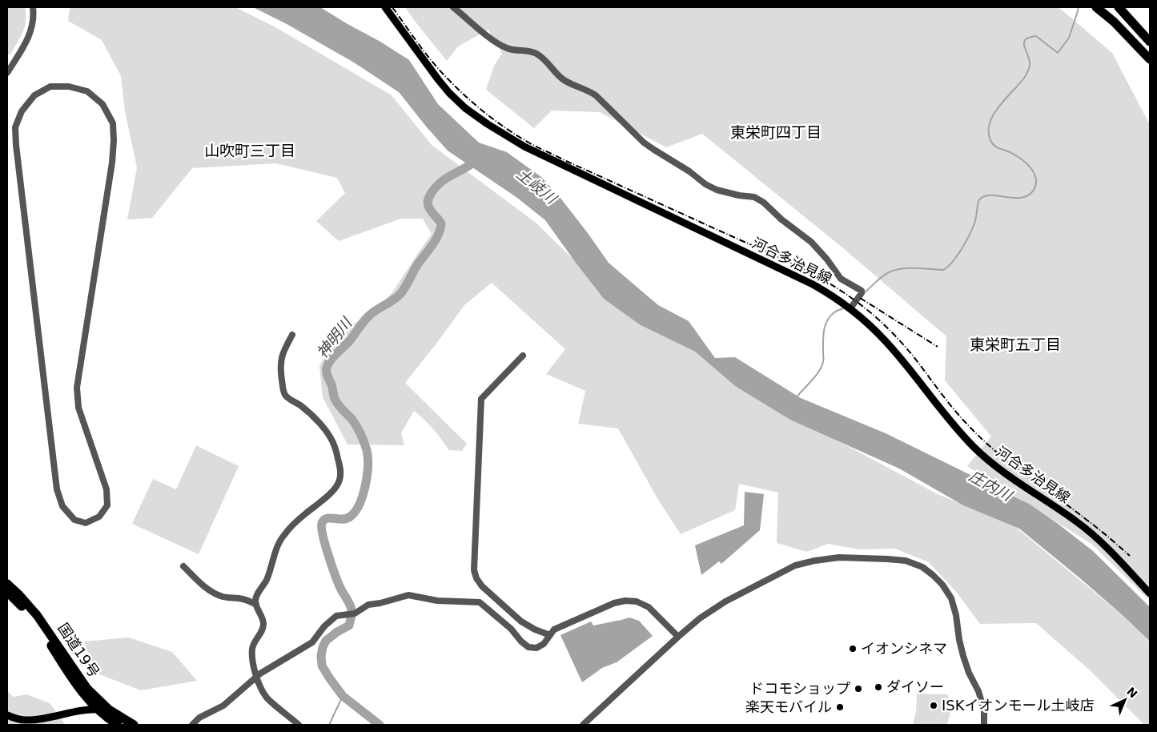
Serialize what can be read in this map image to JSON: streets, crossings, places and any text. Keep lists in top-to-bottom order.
{
  "streets": {
    "highway": ["国道19号"],
    "main road": ["河合多治見線"]
  },
  "districts": ["東栄町四丁目", "山吹町三丁目", "東栄町五丁目"],
  "water": ["土岐川", "神明川", "庄内川"],
  "places": [
    "イオンシネマ",
    "ダイソー",
    "ドコモショップ",
    "ISKイオンモール土岐店",
    "楽天モバイル"
  ],
  "north": "top right"
}
